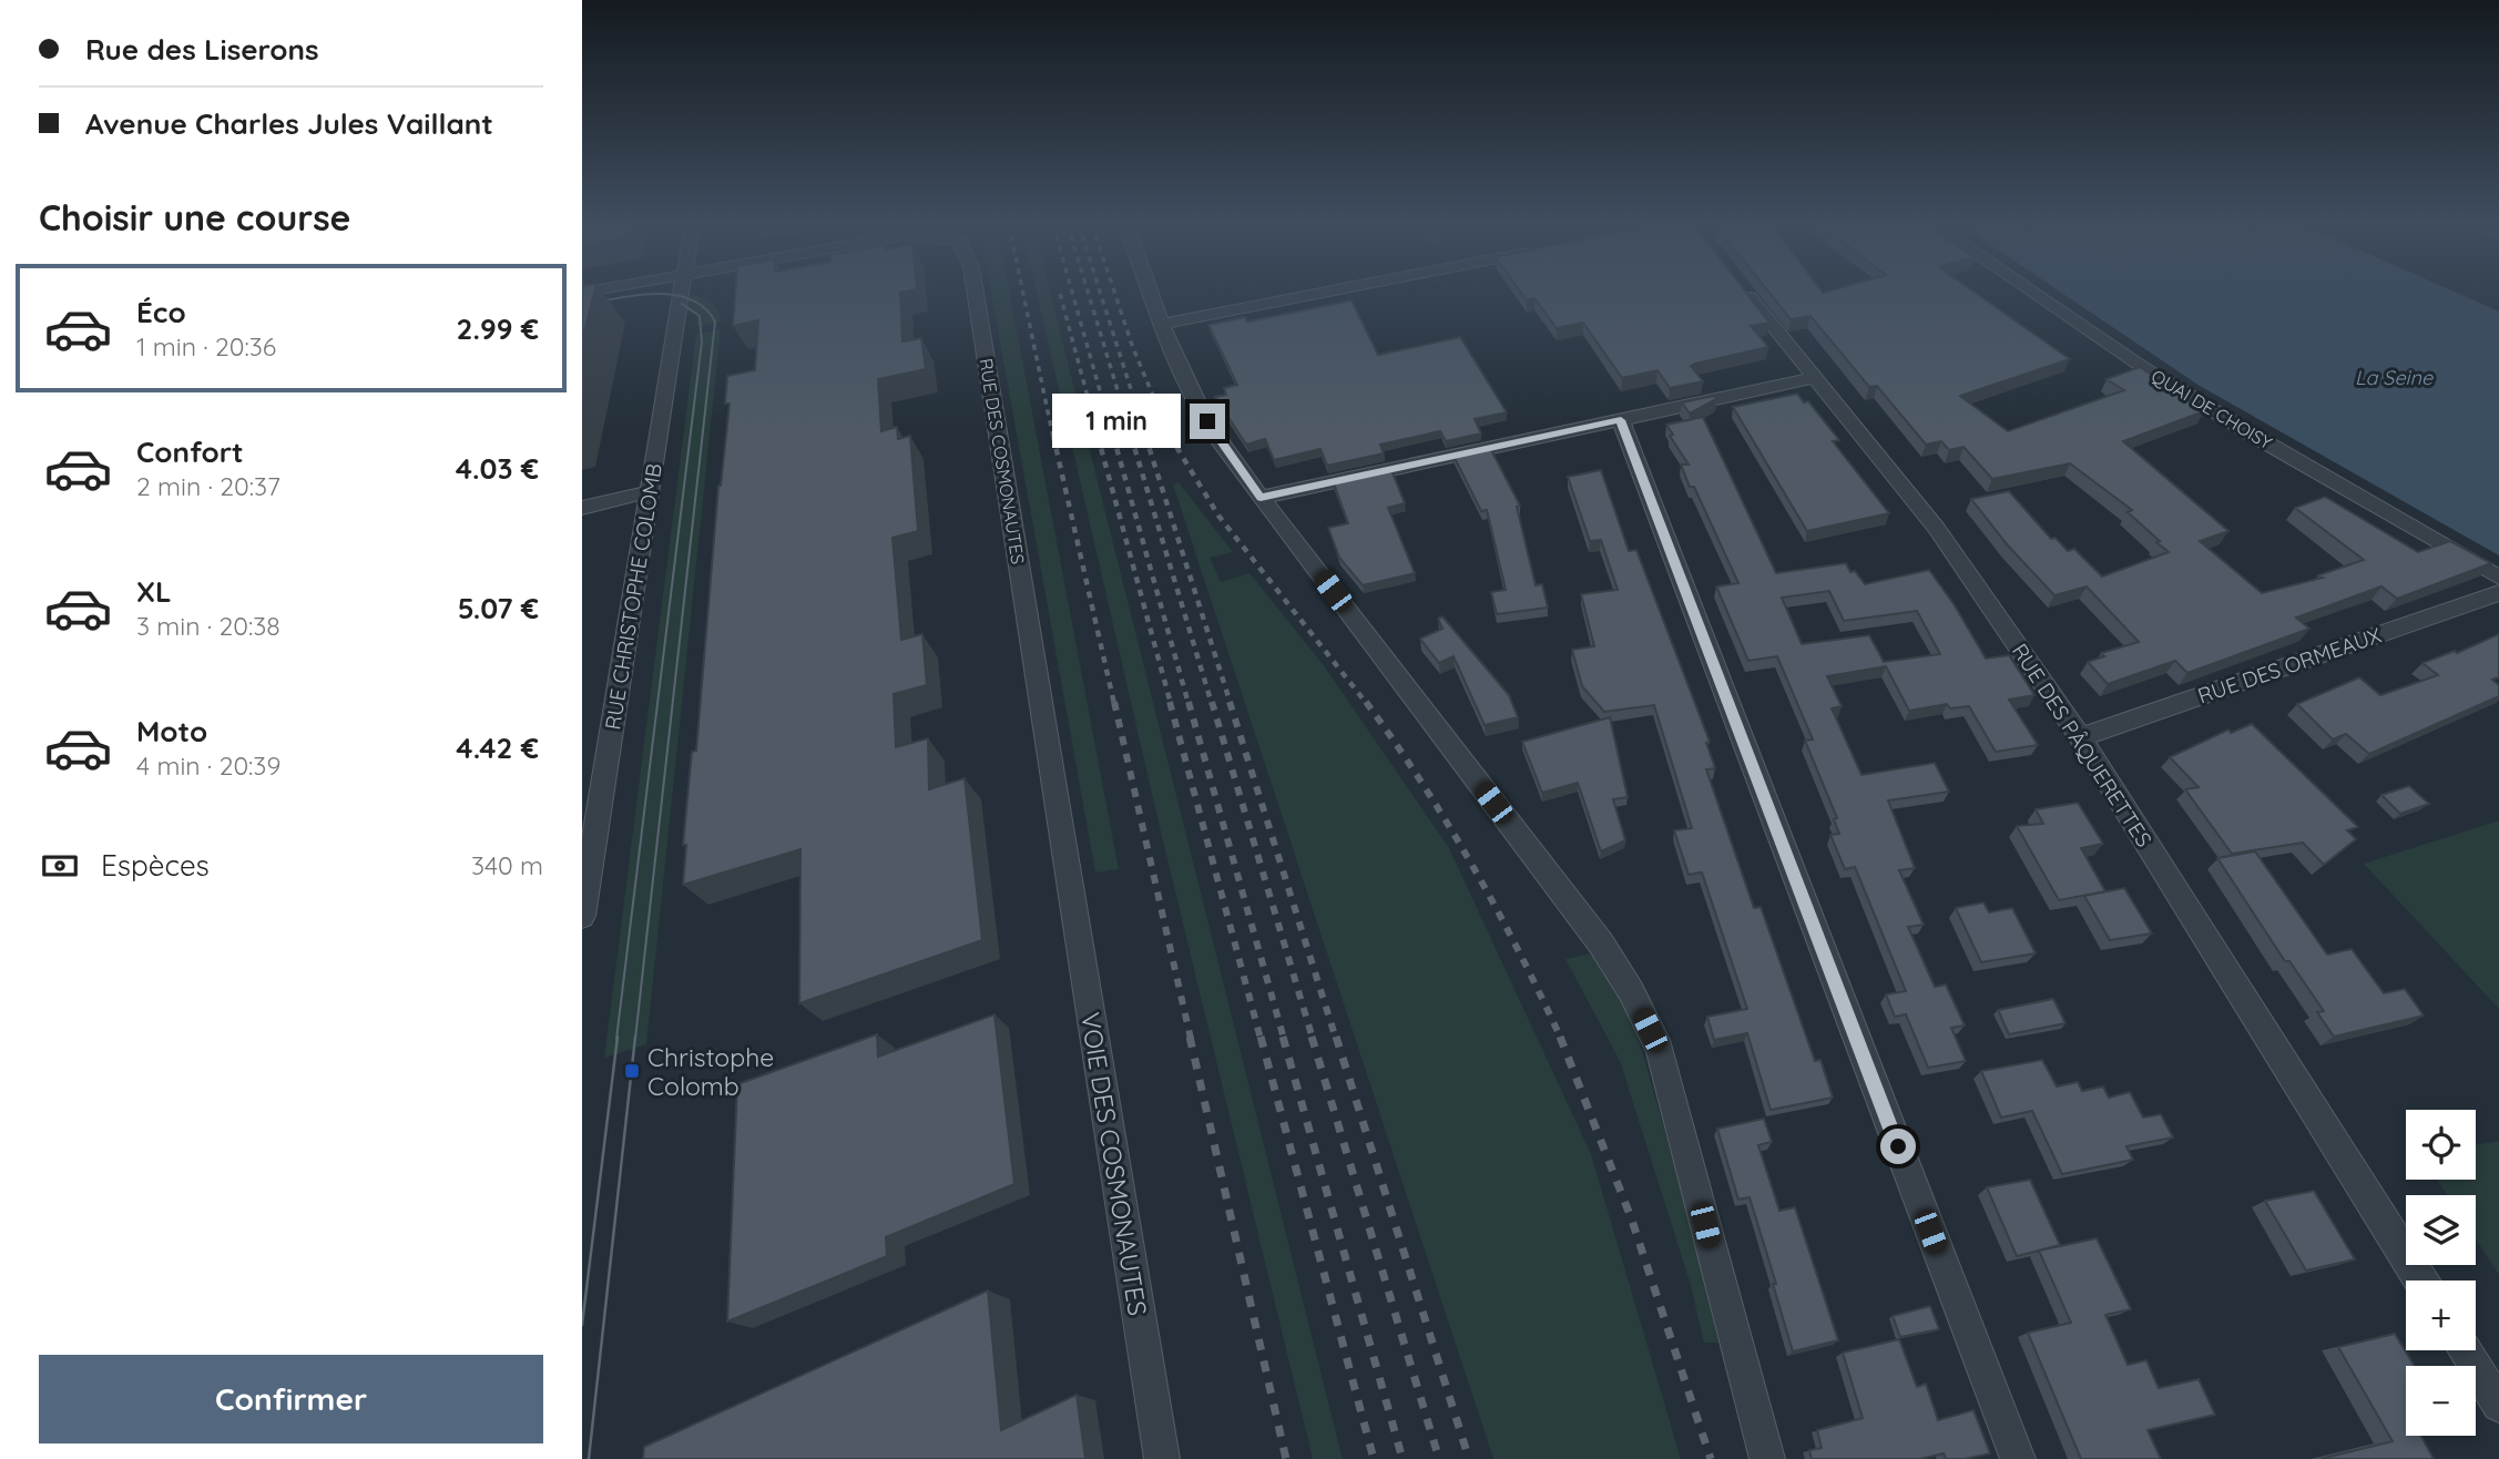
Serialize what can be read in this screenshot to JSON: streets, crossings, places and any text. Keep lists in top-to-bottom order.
{
  "streets": {
    "street": [
      "QUAI DE CHOISY",
      "RUE DES COSMONAUTES",
      "RUE CHRISTOPHE COLOMB",
      "RUE DES ORMEAUX",
      "RUE DES PÂQUERETTES",
      "VOIE DES COSMONAUTES"
    ]
  },
  "crossings": [
    ["RUE DES COSMONAUTES", "VOIE DES COSMONAUTES"],
    ["RUE DES ORMEAUX", "RUE DES PÂQUERETTES"]
  ],
  "water": ["La Seine"],
  "places": {
    "transit": ["Christophe Colomb"]
  },
  "page": {
    "banner": ["Rue des Liserons", "Avenue Charles Jules Vaillant"],
    "heading": "Choisir une course",
    "list": [
      {
        "name": "Éco",
        "note": "1 min · 20:36",
        "value": "2.99 €"
      },
      {
        "name": "Confort",
        "note": "2 min · 20:37",
        "value": "4.03 €"
      },
      {
        "name": "XL",
        "note": "3 min · 20:38",
        "value": "5.07 €"
      },
      {
        "name": "Moto",
        "note": "4 min · 20:39",
        "value": "4.42 €"
      }
    ],
    "bubble": "1 min",
    "pay": ["Espèces", "340 m"],
    "map_buttons": ["+", "−"],
    "buttons": "Confirmer"
  }
}
